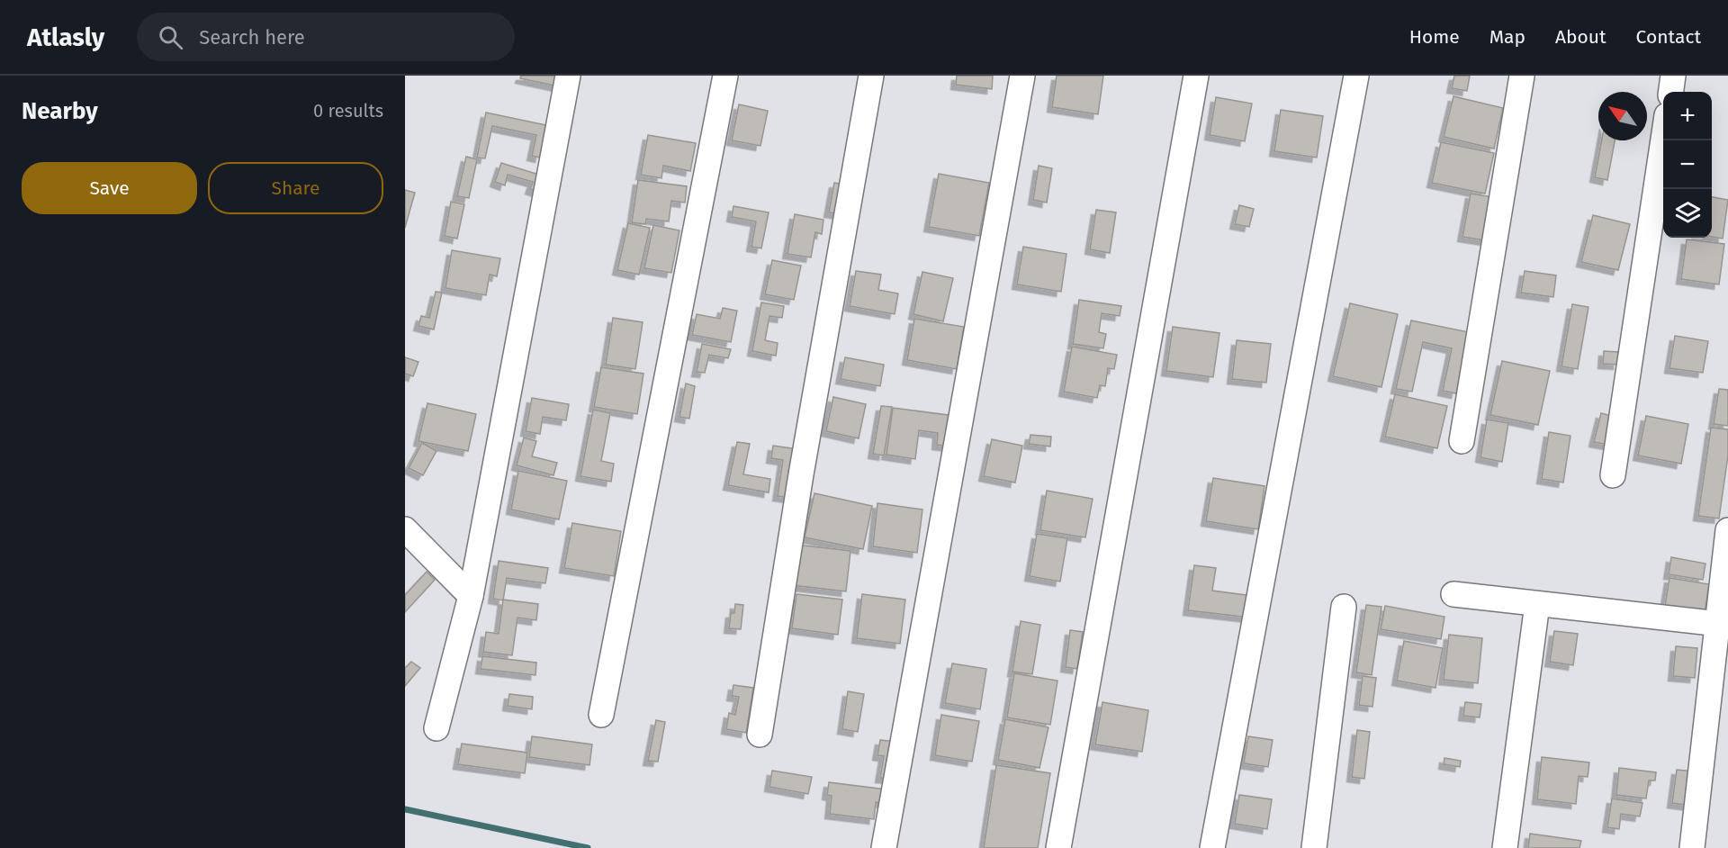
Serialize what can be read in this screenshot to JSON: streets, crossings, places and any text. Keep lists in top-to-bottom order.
{
  "north": "top left",
  "page": {
    "header": "Atlasly",
    "search": "Search here",
    "nav": [
      "Home",
      "Map",
      "About",
      "Contact"
    ],
    "heading": ["Nearby", "0 results"],
    "map_buttons": ["+", "−"],
    "buttons": ["Save", "Share"]
  }
}
